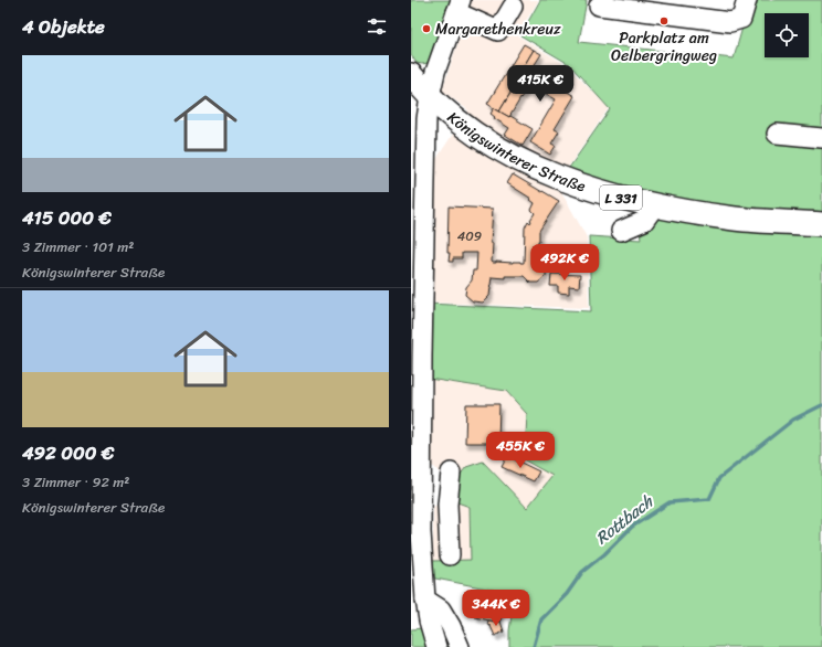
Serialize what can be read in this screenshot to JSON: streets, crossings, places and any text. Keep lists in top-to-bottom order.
{
  "streets": {
    "main road": ["Königswinterer Straße", "L 331"]
  },
  "water": ["Rottbach"],
  "places": ["Parkplatz am Oelbergringweg", "Margarethenkreuz"],
  "house_numbers": ["409"],
  "page": {
    "heading": "4 Objekte",
    "list": [
      {
        "name": "415 000 €",
        "note": "3 Zimmer · 101 m² · Königswinterer Straße"
      },
      {
        "name": "492 000 €",
        "note": "3 Zimmer · 92 m² · Königswinterer Straße"
      }
    ],
    "price": [
      "415K €",
      "492K €",
      "455K €",
      "344K €"
    ]
  }
}
